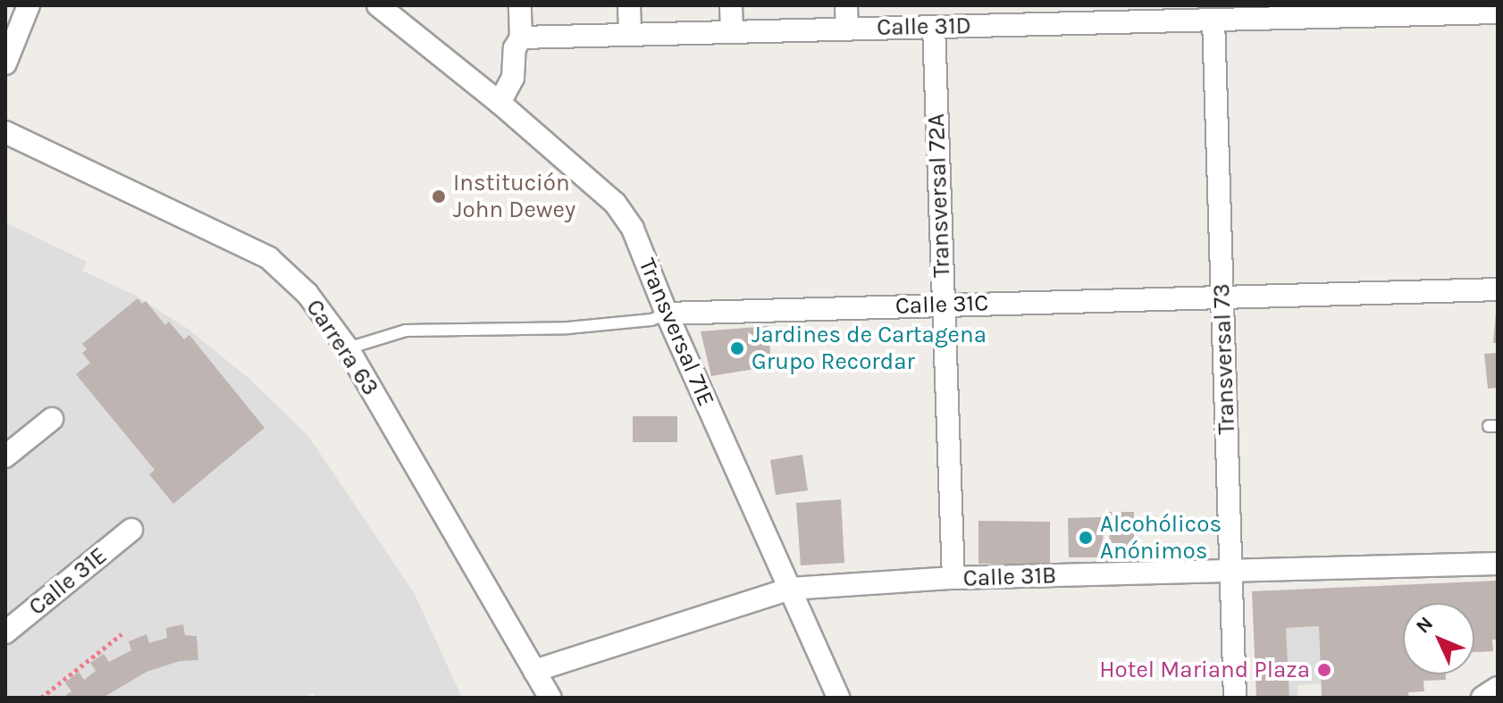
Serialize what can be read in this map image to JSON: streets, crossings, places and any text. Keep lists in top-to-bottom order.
{
  "streets": {
    "street": [
      "Calle 31D",
      "Transversal 72A",
      "Calle 31C",
      "Transversal 71E",
      "Carrera 63",
      "Transversal 73",
      "Calle 31B",
      "Calle 31E"
    ]
  },
  "crossings": [
    ["Calle 31D", "Transversal 72A"],
    ["Calle 31D", "Transversal 73"],
    ["Transversal 72A", "Calle 31C"],
    ["Transversal 72A", "Calle 31B"],
    ["Calle 31C", "Transversal 71E"],
    ["Calle 31C", "Carrera 63"],
    ["Calle 31C", "Transversal 73"],
    ["Transversal 71E", "Calle 31B"],
    ["Carrera 63", "Calle 31B"],
    ["Transversal 73", "Calle 31B"]
  ],
  "places": [
    "Institución John Dewey",
    "Jardines de Cartagena Grupo Recordar",
    "Alcohólicos Anónimos",
    "Hotel Mariand Plaza"
  ],
  "north": "top left"
}
